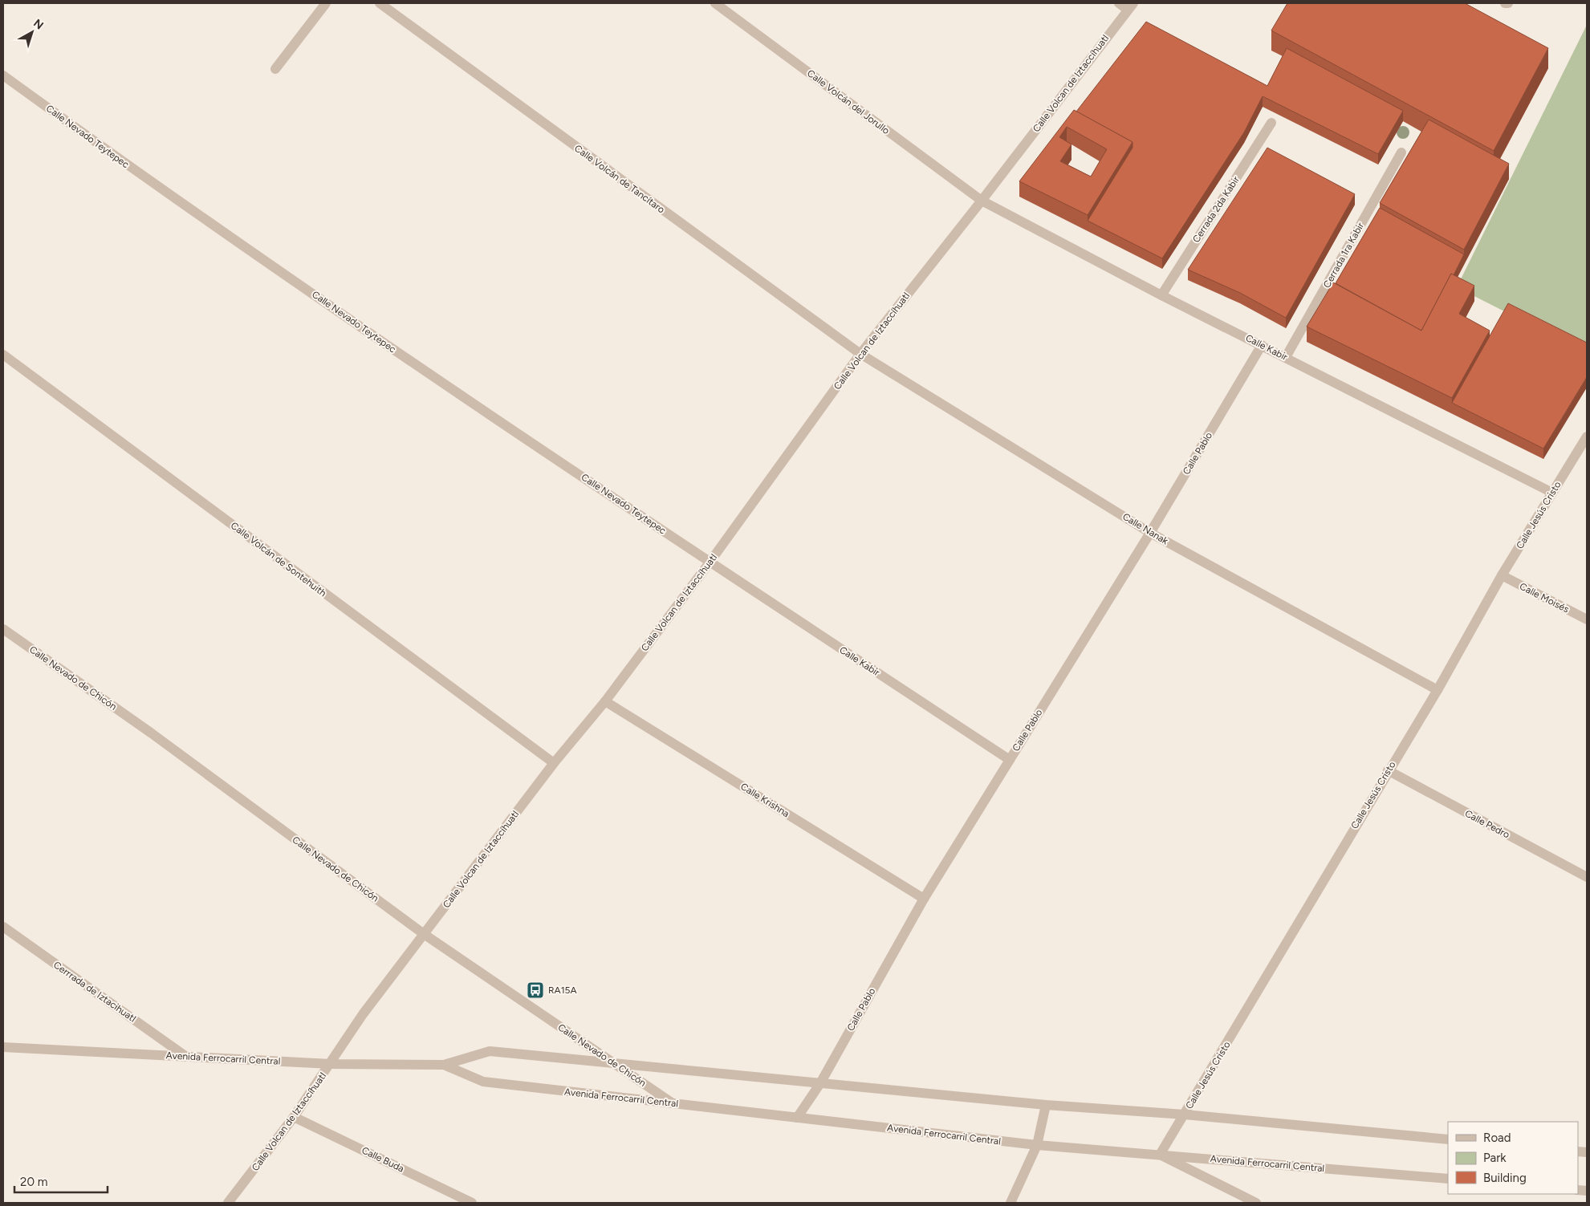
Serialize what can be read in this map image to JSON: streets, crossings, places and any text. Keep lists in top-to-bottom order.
{
  "streets": {
    "street": [
      "Calle Volcan de Iztaccíhuatl",
      "Calle Volcán del Jorullo",
      "Calle Nevado Teytepec",
      "Calle Volcán de Tancítaro",
      "Cerrada 2da Kabir",
      "Cerrada 1ra Kabir",
      "Calle Kabir",
      "Calle Pablo",
      "Calle Jesús Cristo",
      "Calle Nanak",
      "Calle Volcán de Sontehuith",
      "Calle Moisés",
      "Calle Nevado de Chicón",
      "Calle Krishna",
      "Calle Pedro",
      "Cerrrada de Iztacihuatl",
      "Avenida Ferrocarril Central",
      "Calle Buda"
    ]
  },
  "crossings": [
    ["Calle Volcan de Iztaccíhuatl", "Calle Volcán del Jorullo"],
    ["Calle Volcan de Iztaccíhuatl", "Calle Nevado Teytepec"],
    ["Calle Volcan de Iztaccíhuatl", "Calle Volcán de Tancítaro"],
    ["Calle Volcan de Iztaccíhuatl", "Calle Kabir"],
    ["Calle Volcan de Iztaccíhuatl", "Calle Nanak"],
    ["Calle Volcan de Iztaccíhuatl", "Calle Volcán de Sontehuith"],
    ["Calle Volcan de Iztaccíhuatl", "Calle Nevado de Chicón"],
    ["Calle Volcan de Iztaccíhuatl", "Calle Krishna"],
    ["Calle Volcan de Iztaccíhuatl", "Avenida Ferrocarril Central"],
    ["Calle Volcan de Iztaccíhuatl", "Calle Buda"],
    ["Calle Volcán del Jorullo", "Calle Kabir"],
    ["Calle Nevado Teytepec", "Calle Kabir"],
    ["Calle Volcán de Tancítaro", "Calle Nanak"],
    ["Cerrada 2da Kabir", "Calle Kabir"],
    ["Cerrada 1ra Kabir", "Calle Kabir"],
    ["Calle Kabir", "Calle Pablo"],
    ["Calle Kabir", "Calle Jesús Cristo"],
    ["Calle Pablo", "Calle Nanak"],
    ["Calle Pablo", "Calle Krishna"],
    ["Calle Pablo", "Avenida Ferrocarril Central"],
    ["Calle Jesús Cristo", "Calle Nanak"],
    ["Calle Jesús Cristo", "Calle Moisés"],
    ["Calle Jesús Cristo", "Calle Pedro"],
    ["Calle Jesús Cristo", "Avenida Ferrocarril Central"],
    ["Calle Nevado de Chicón", "Avenida Ferrocarril Central"],
    ["Cerrrada de Iztacihuatl", "Avenida Ferrocarril Central"]
  ],
  "places": {
    "bus stop": ["RA15A"]
  },
  "legend": ["Road", "Park", "Building"],
  "scale_bar": "20 m",
  "north": "top right"
}
